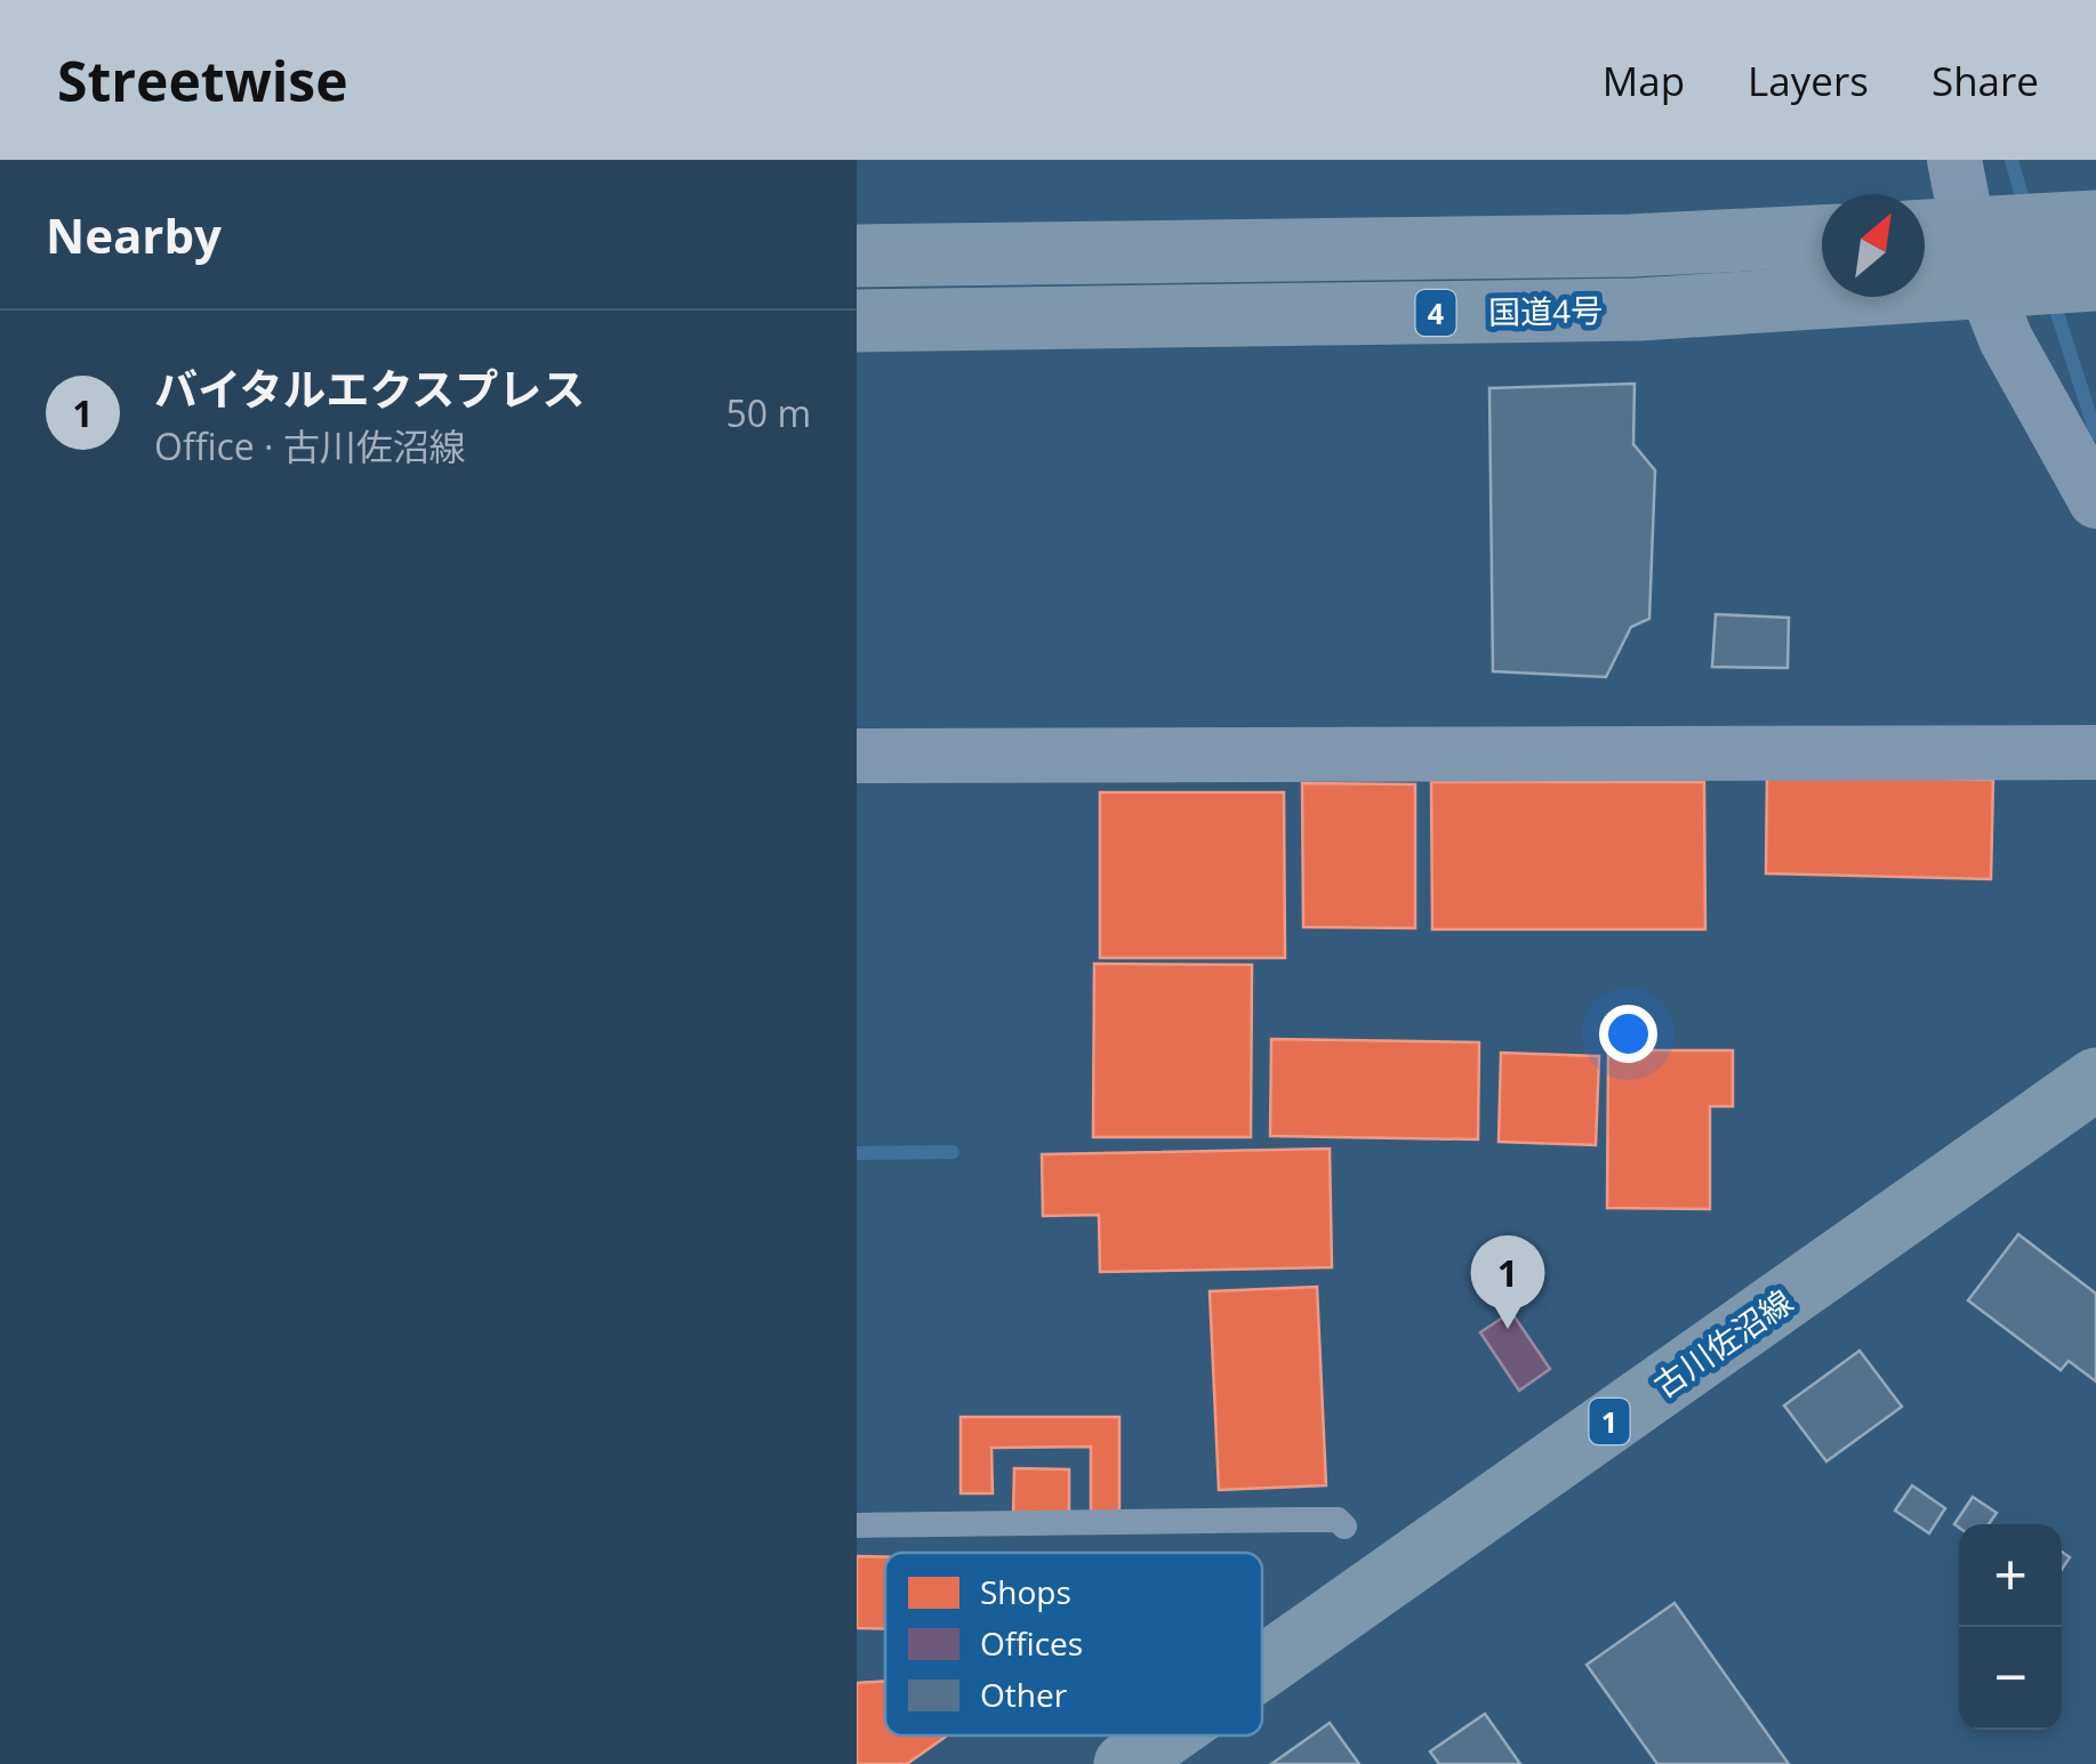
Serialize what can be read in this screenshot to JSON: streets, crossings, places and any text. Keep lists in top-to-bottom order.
{
  "streets": {
    "highway": ["国道4号", "4"],
    "main road": ["古川佐沼線", "1"]
  },
  "legend": ["Shops", "Offices", "Other"],
  "north": "top right",
  "page": {
    "header": "Streetwise",
    "nav": ["Map", "Layers", "Share"],
    "heading": "Nearby",
    "list": [
      {
        "mark": "1",
        "name": "バイタルエクスプレス",
        "note": "Office · 古川佐沼線",
        "value": "50 m"
      }
    ],
    "pins": "1",
    "map_buttons": ["+", "−"]
  }
}
